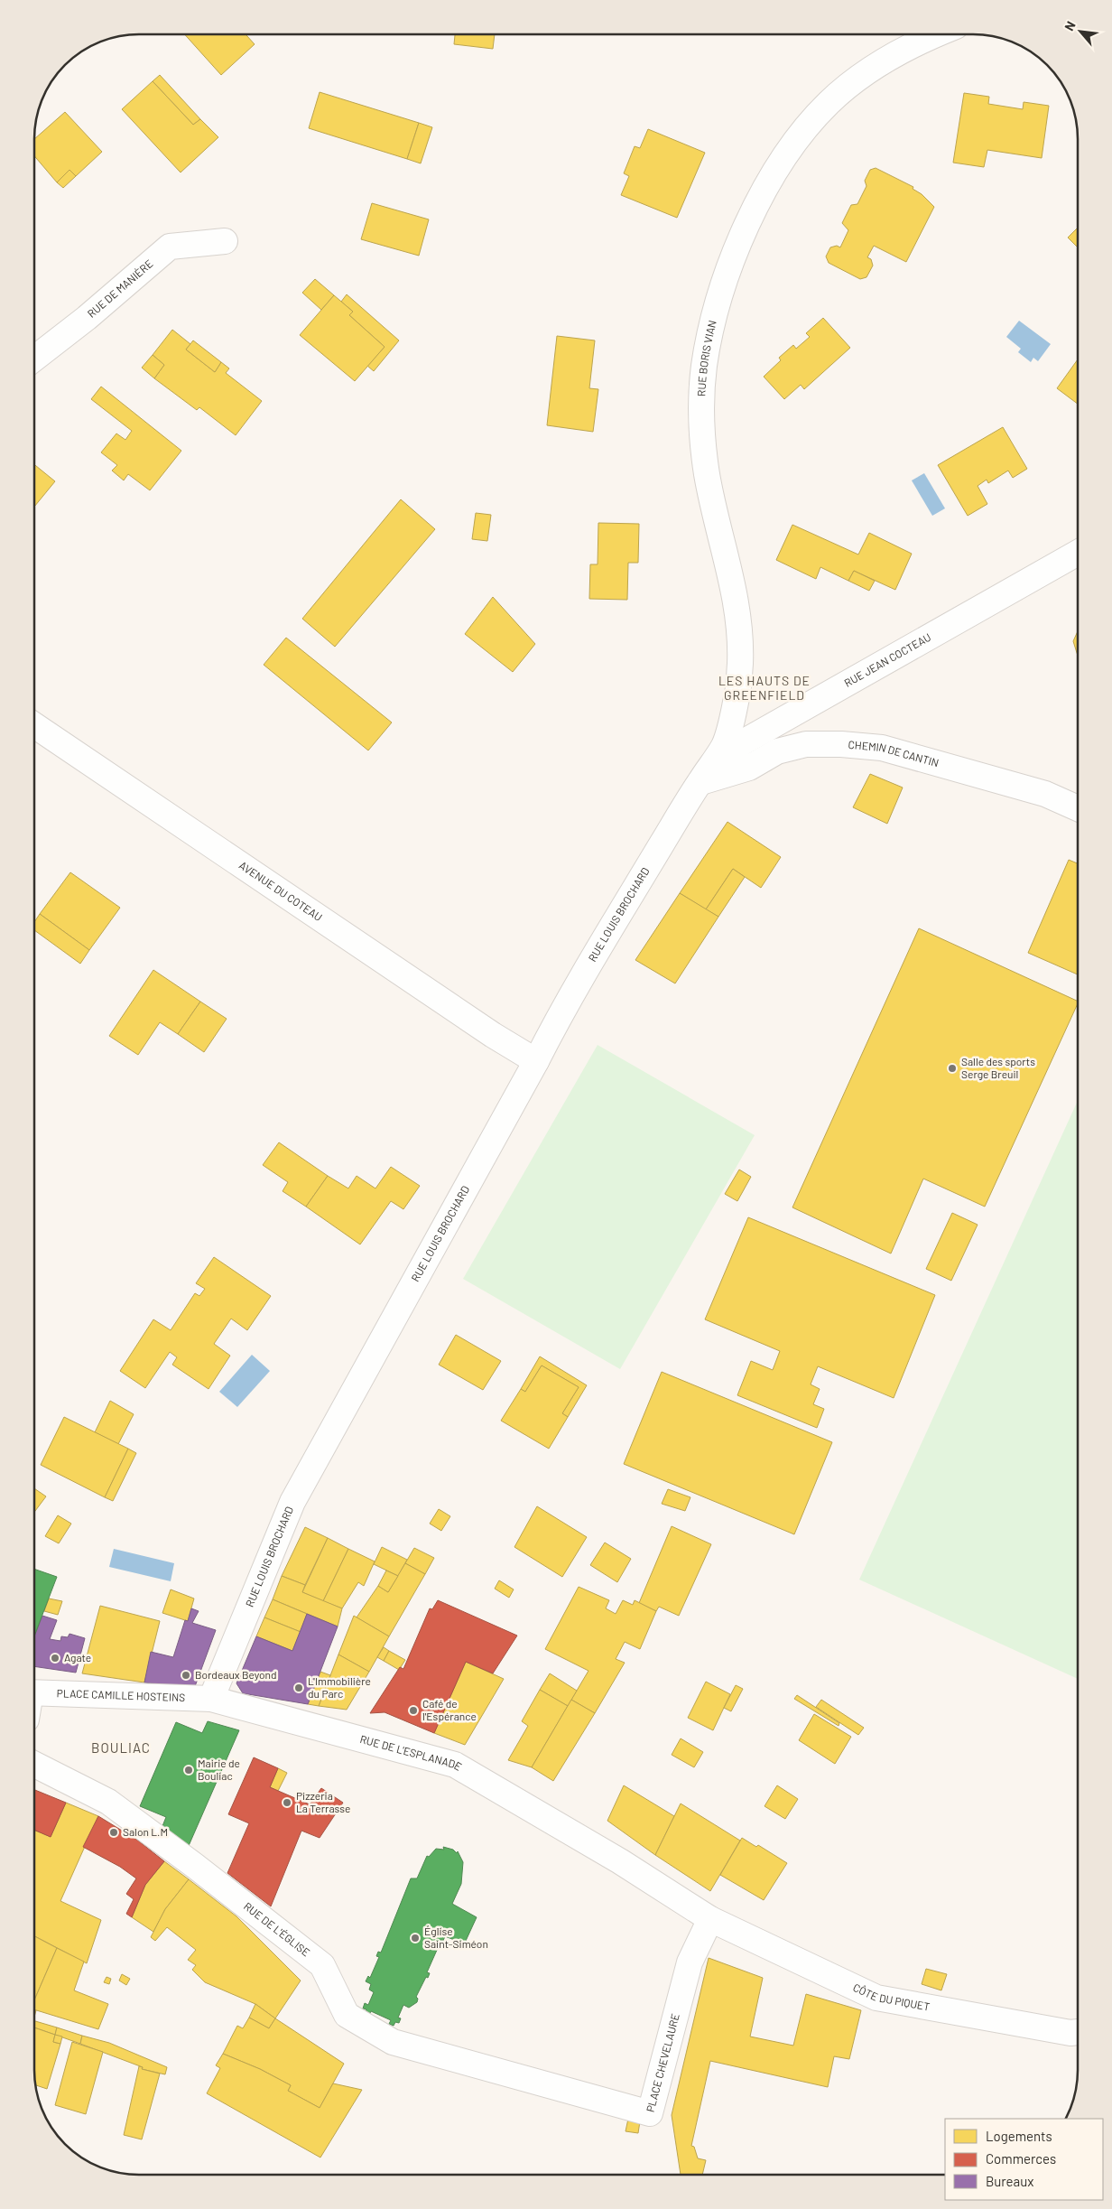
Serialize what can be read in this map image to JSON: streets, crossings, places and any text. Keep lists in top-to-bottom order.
{
  "streets": {
    "street": [
      "RUE DE MANIÈRE",
      "RUE BORIS VIAN",
      "RUE JEAN COCTEAU",
      "CHEMIN DE CANTIN",
      "AVENUE DU COTEAU",
      "RUE LOUIS BROCHARD",
      "PLACE CAMILLE HOSTEINS",
      "RUE DE L'ESPLANADE",
      "RUE DE L'ÉGLISE",
      "CÔTE DU PIQUET",
      "PLACE CHEVELAURE"
    ]
  },
  "crossings": [
    ["RUE BORIS VIAN", "RUE JEAN COCTEAU"],
    ["RUE BORIS VIAN", "CHEMIN DE CANTIN"],
    ["RUE BORIS VIAN", "RUE LOUIS BROCHARD"],
    ["RUE JEAN COCTEAU", "CHEMIN DE CANTIN"],
    ["RUE JEAN COCTEAU", "RUE LOUIS BROCHARD"],
    ["CHEMIN DE CANTIN", "RUE LOUIS BROCHARD"],
    ["AVENUE DU COTEAU", "RUE LOUIS BROCHARD"],
    ["RUE LOUIS BROCHARD", "PLACE CAMILLE HOSTEINS"],
    ["RUE LOUIS BROCHARD", "RUE DE L'ESPLANADE"],
    ["PLACE CAMILLE HOSTEINS", "RUE DE L'ESPLANADE"],
    ["RUE DE L'ESPLANADE", "CÔTE DU PIQUET"],
    ["RUE DE L'ESPLANADE", "PLACE CHEVELAURE"],
    ["RUE DE L'ÉGLISE", "PLACE CHEVELAURE"],
    ["CÔTE DU PIQUET", "PLACE CHEVELAURE"]
  ],
  "districts": ["LES HAUTS DE GREENFIELD", "BOULIAC"],
  "places": [
    "Salle des sports Serge Breuil",
    "Agate",
    "Bordeaux Beyond",
    "L'Immobilière du Parc",
    "Café de l'Espérance",
    "Mairie de Bouliac",
    "Pizzeria La Terrasse",
    "Salon L.M",
    "Église Saint-Siméon"
  ],
  "legend": ["Logements", "Commerces", "Bureaux"],
  "north": "top left"
}
